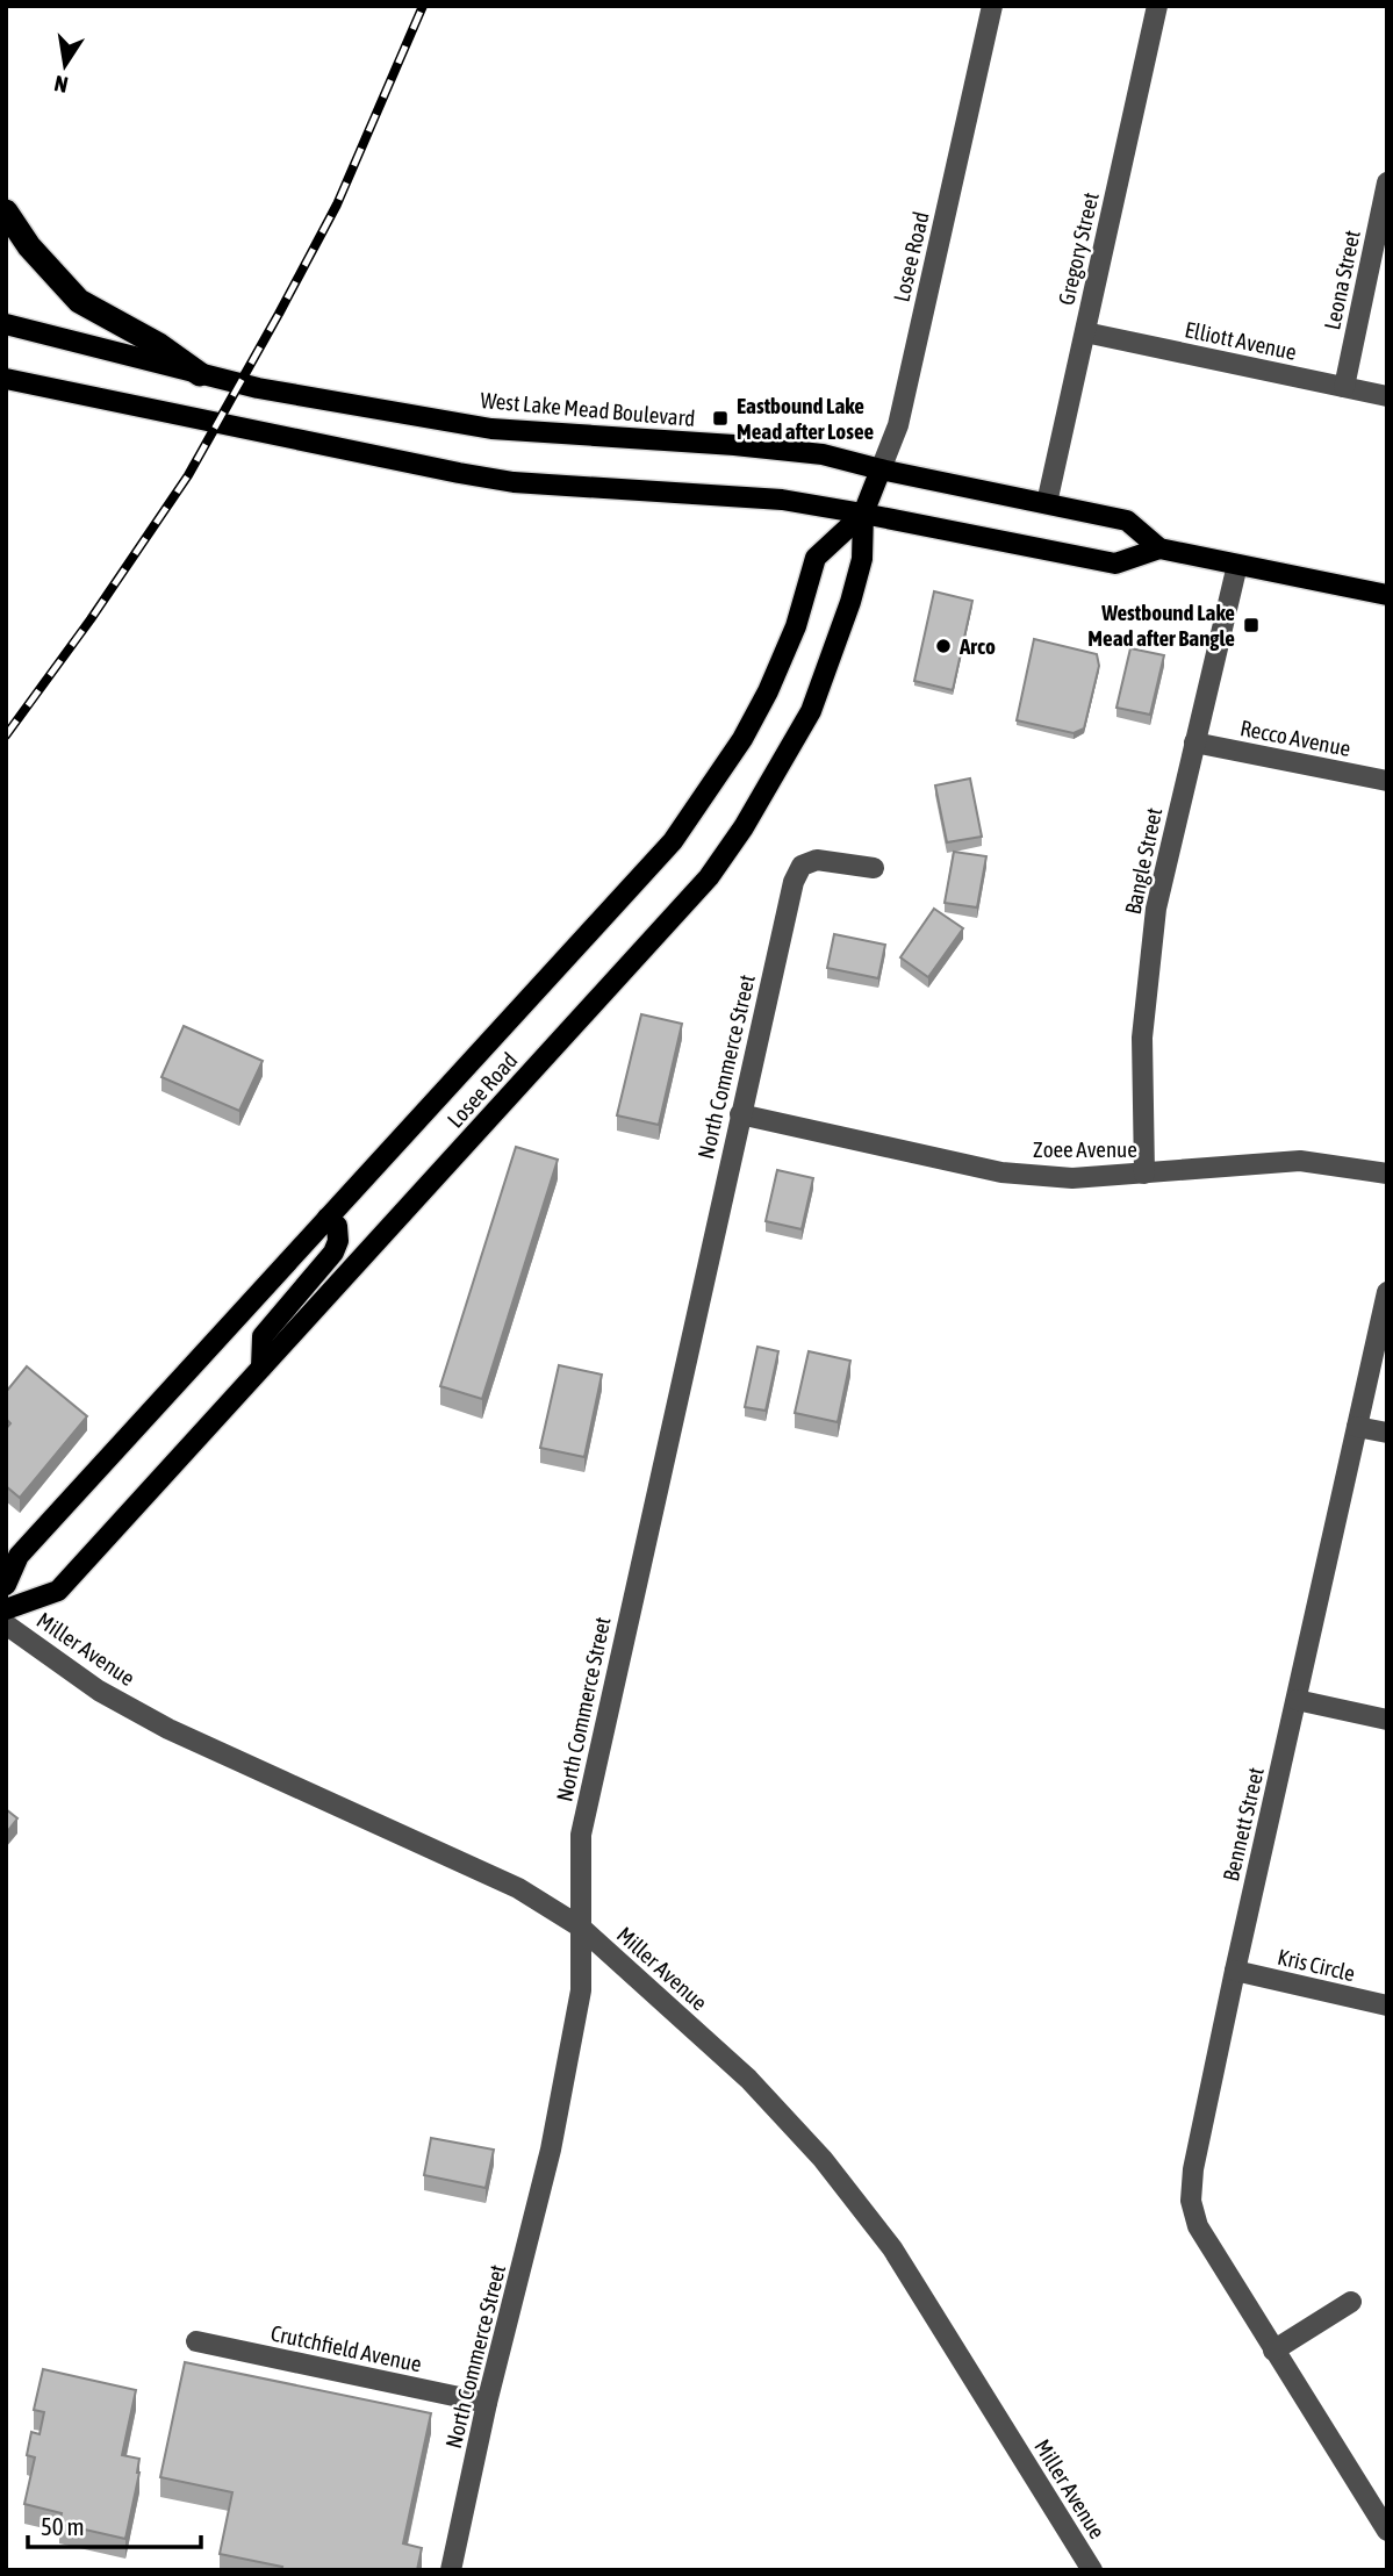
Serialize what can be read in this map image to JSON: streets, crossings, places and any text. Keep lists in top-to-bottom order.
{
  "streets": {
    "main road": ["Losee Road", "West Lake Mead Boulevard"],
    "street": [
      "Gregory Street",
      "Leona Street",
      "Elliott Avenue",
      "Recco Avenue",
      "Bangle Street",
      "North Commerce Street",
      "Zoee Avenue",
      "Miller Avenue",
      "Bennett Street",
      "Kris Circle",
      "Crutchfield Avenue"
    ]
  },
  "crossings": [
    ["Gregory Street", "Elliott Avenue"],
    ["Gregory Street", "West Lake Mead Boulevard"],
    ["Losee Road", "West Lake Mead Boulevard"],
    ["Leona Street", "Elliott Avenue"],
    ["West Lake Mead Boulevard", "Bangle Street"],
    ["Recco Avenue", "Bangle Street"],
    ["Bangle Street", "Zoee Avenue"],
    ["North Commerce Street", "Zoee Avenue"],
    ["North Commerce Street", "Miller Avenue"],
    ["North Commerce Street", "Crutchfield Avenue"],
    ["Bennett Street", "Kris Circle"]
  ],
  "places": {
    "transit": ["Eastbound Lake Mead after Losee", "Westbound Lake Mead after Bangle"],
    "other": ["Arco"]
  },
  "scale_bar": "50 m",
  "north": "bottom"
}
